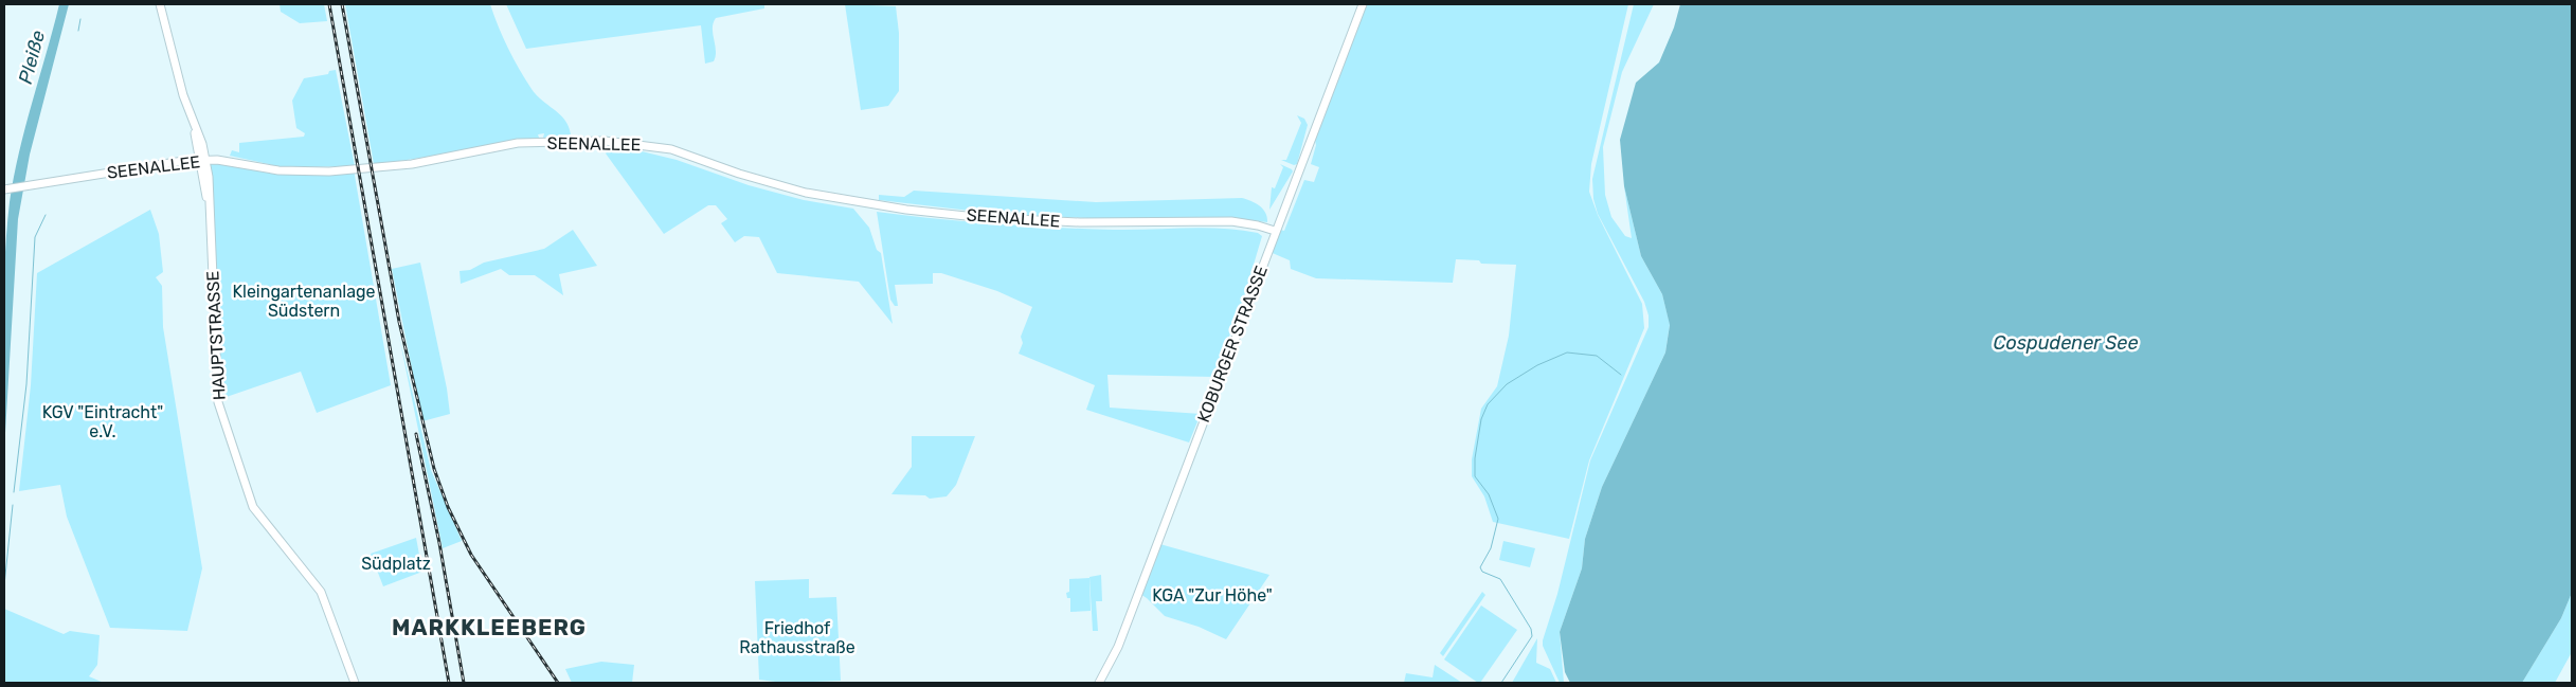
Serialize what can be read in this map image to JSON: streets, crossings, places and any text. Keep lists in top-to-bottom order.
{
  "streets": {
    "main road": ["SEENALLEE", "HAUPTSTRASSE", "KOBURGER STRASSE"]
  },
  "crossings": [
    ["SEENALLEE", "HAUPTSTRASSE"],
    ["SEENALLEE", "KOBURGER STRASSE"]
  ],
  "districts": ["MARKKLEEBERG"],
  "water": ["Pleiße", "Cospudener See"],
  "parks": [
    "Kleingartenanlage Südstern",
    "KGV \"Eintracht\" e.V.",
    "Südplatz",
    "KGA \"Zur Höhe\"",
    "Friedhof Rathausstraße"
  ]
}
